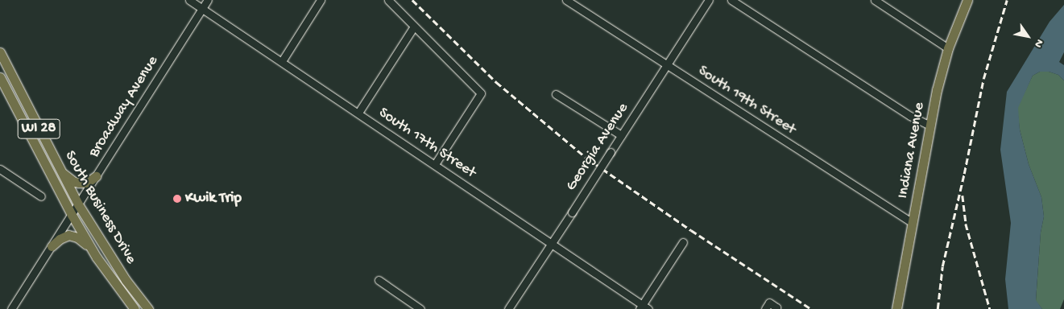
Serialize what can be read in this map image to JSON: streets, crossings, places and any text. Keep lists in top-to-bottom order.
{
  "streets": {
    "main road": ["WI 28", "Indiana Avenue", "South Business Drive"],
    "street": [
      "South 19th Street",
      "Broadway Avenue",
      "South 17th Street",
      "Georgia Avenue"
    ]
  },
  "crossings": [
    ["South 19th Street", "Georgia Avenue"],
    ["South 19th Street", "Indiana Avenue"],
    ["Broadway Avenue", "South 17th Street"],
    ["Broadway Avenue", "South Business Drive"],
    ["South 17th Street", "Georgia Avenue"]
  ],
  "places": ["Kwik Trip"],
  "north": "bottom right"
}
